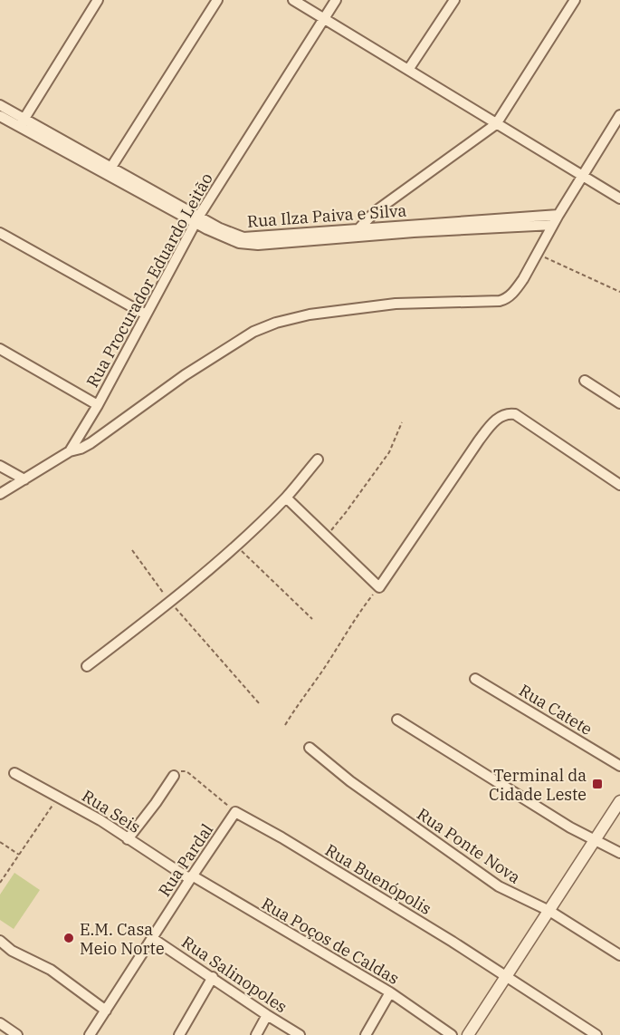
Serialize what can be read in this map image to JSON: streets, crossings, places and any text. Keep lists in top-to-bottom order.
{
  "streets": {
    "street": [
      "Rua Ilza Paiva e Silva",
      "Rua Procurador Eduardo Leitão",
      "Rua Catete",
      "Rua Seis",
      "Rua Ponte Nova",
      "Rua Pardal",
      "Rua Buenópolis",
      "Rua Poços de Caldas",
      "Rua Salinopoles"
    ]
  },
  "crossings": [
    ["Rua Ilza Paiva e Silva", "Rua Procurador Eduardo Leitão"],
    ["Rua Seis", "Rua Pardal"],
    ["Rua Seis", "Rua Poços de Caldas"],
    ["Rua Pardal", "Rua Buenópolis"],
    ["Rua Pardal", "Rua Poços de Caldas"],
    ["Rua Pardal", "Rua Salinopoles"]
  ],
  "places": {
    "transit": ["Terminal da Cidade Leste"],
    "other": ["E.M. Casa Meio Norte"]
  }
}
